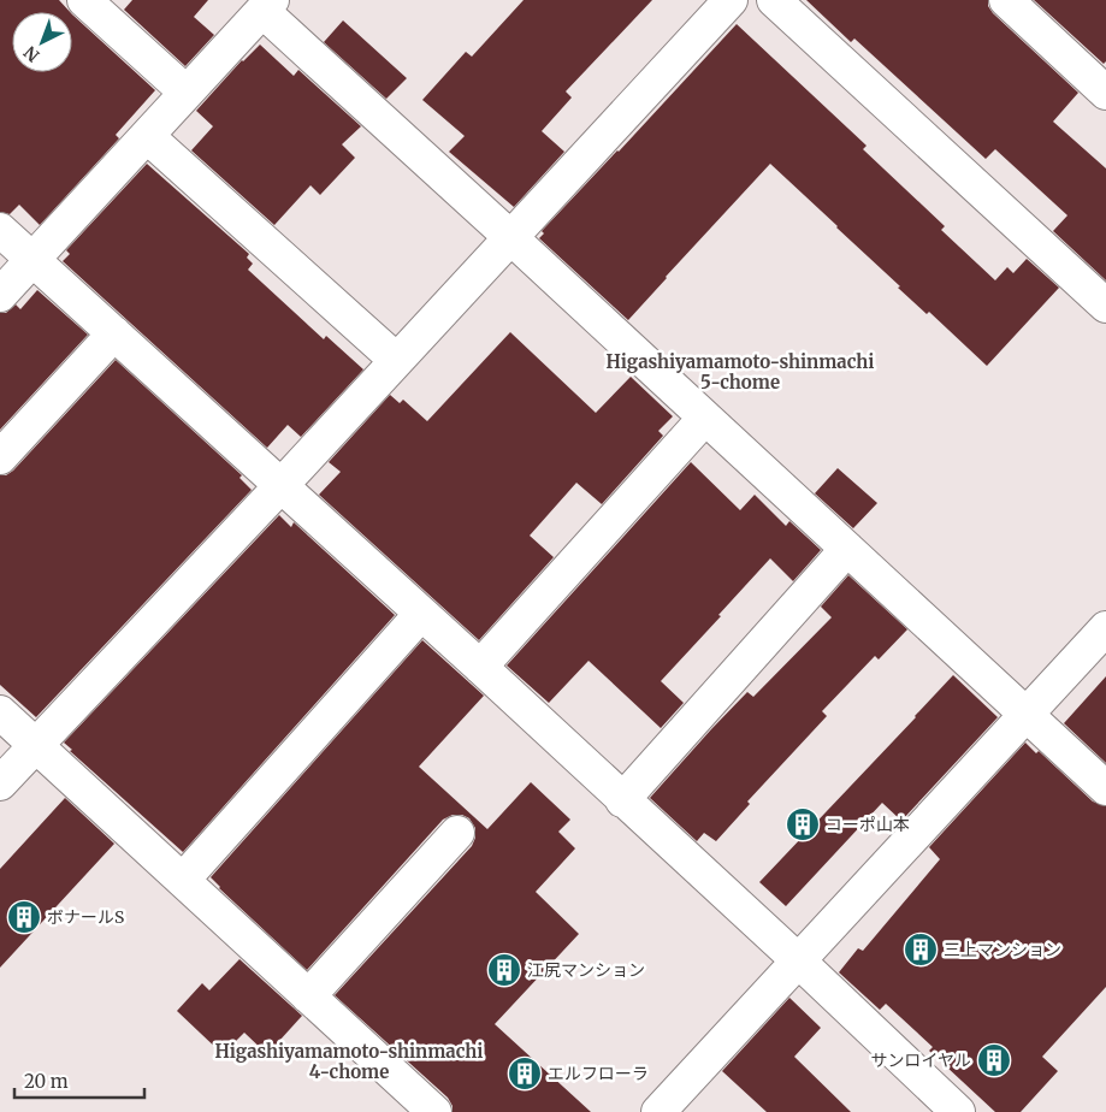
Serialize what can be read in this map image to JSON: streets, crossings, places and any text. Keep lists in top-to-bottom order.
{
  "districts": ["Higashiyamamoto-shinmachi 5-chome", "Higashiyamamoto-shinmachi 4-chome"],
  "places": {
    "building": [
      "コーポ山本",
      "ボナールS",
      "三上マンション",
      "江尻マンション",
      "サンロイヤル",
      "エルフローラ"
    ]
  },
  "scale_bar": "20 m",
  "north": "bottom left"
}
